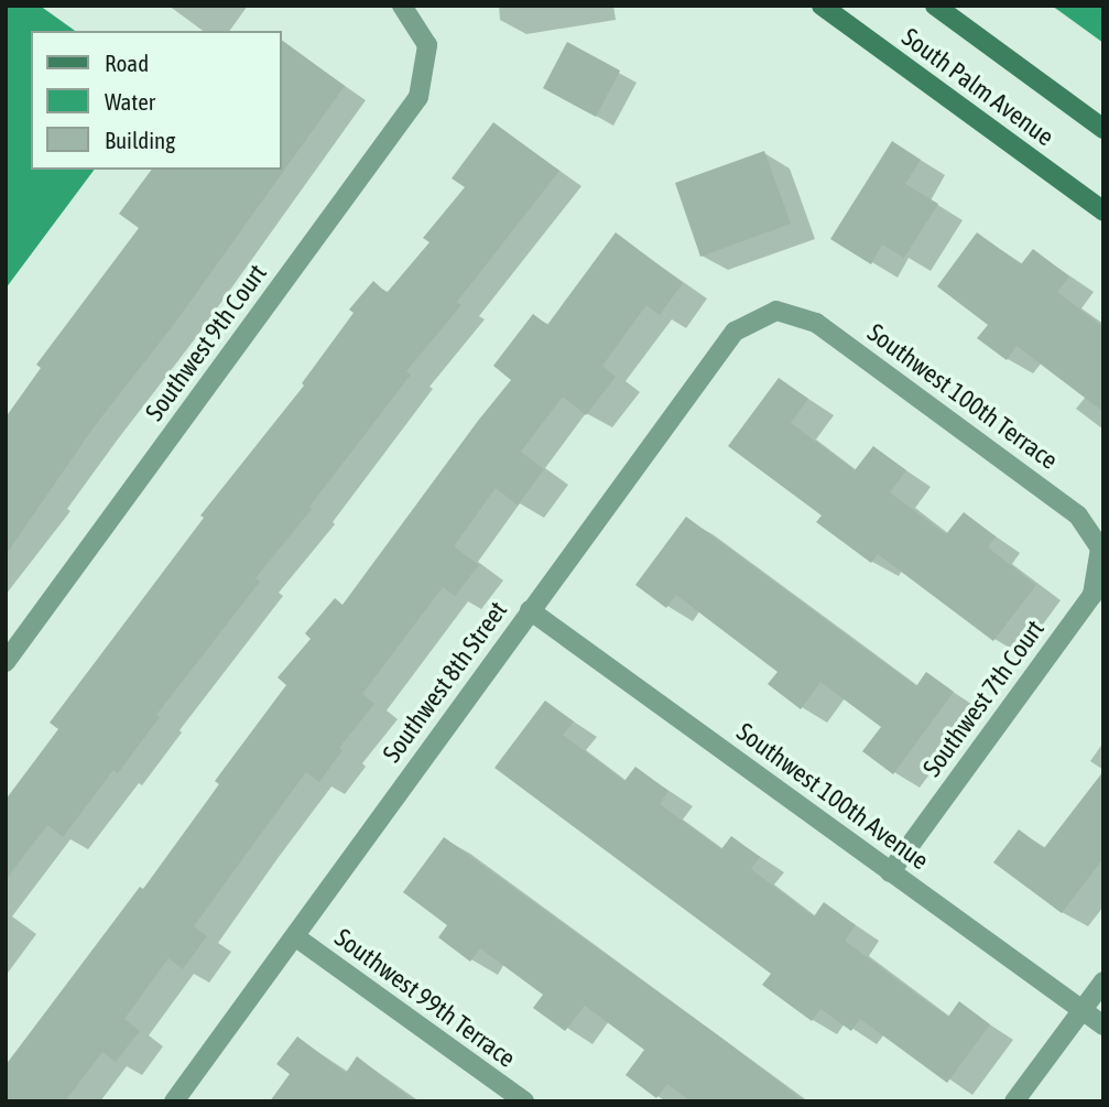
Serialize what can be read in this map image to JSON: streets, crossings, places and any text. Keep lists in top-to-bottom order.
{
  "streets": {
    "main road": ["South Palm Avenue"],
    "street": [
      "Southwest 9th Court",
      "Southwest 100th Terrace",
      "Southwest 8th Street",
      "Southwest 7th Court",
      "Southwest 100th Avenue",
      "Southwest 99th Terrace"
    ]
  },
  "crossings": [
    ["Southwest 100th Terrace", "Southwest 8th Street"],
    ["Southwest 100th Terrace", "Southwest 7th Court"],
    ["Southwest 8th Street", "Southwest 100th Avenue"],
    ["Southwest 8th Street", "Southwest 99th Terrace"],
    ["Southwest 7th Court", "Southwest 100th Avenue"]
  ],
  "legend": ["Road", "Water", "Building"]
}
